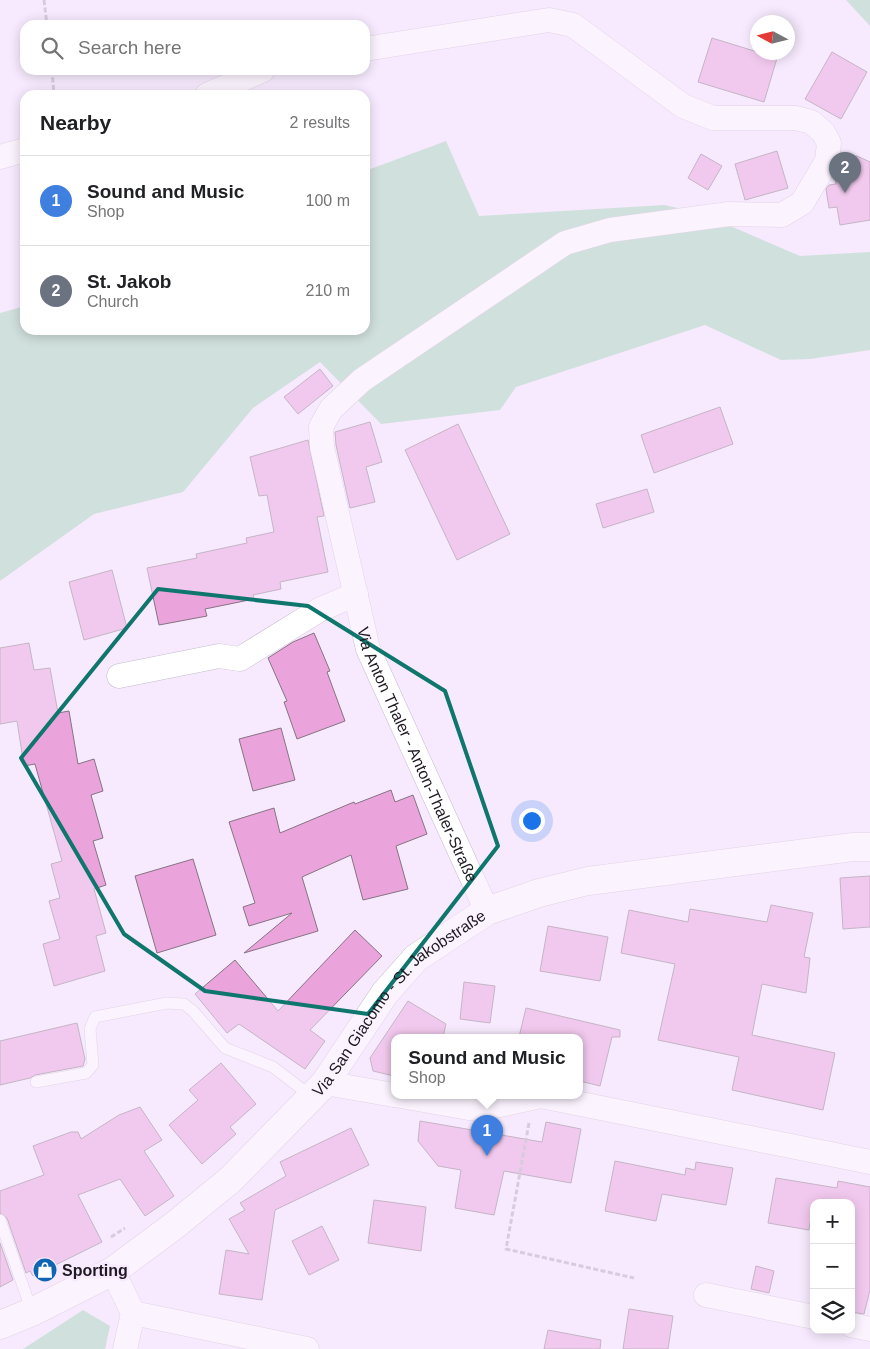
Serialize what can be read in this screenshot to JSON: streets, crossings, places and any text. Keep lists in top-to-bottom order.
{
  "streets": {
    "street": ["Via Anton Thaler - Anton-Thaler-Straße", "Via San Giacomo - St. Jakobstraße"]
  },
  "crossings": [
    ["Via Anton Thaler - Anton-Thaler-Straße", "Via San Giacomo - St. Jakobstraße"]
  ],
  "places": {
    "shop": ["Sporting"]
  },
  "north": "left",
  "page": {
    "search": "Search here",
    "heading": ["Nearby", "2 results"],
    "pins": ["2", "1"],
    "list": [
      {
        "mark": "1",
        "name": "Sound and Music",
        "note": "Shop",
        "value": "100 m"
      },
      {
        "mark": "2",
        "name": "St. Jakob",
        "note": "Church",
        "value": "210 m"
      }
    ],
    "popup": ["Sound and Music", "Shop"],
    "map_buttons": ["+", "−"]
  }
}
